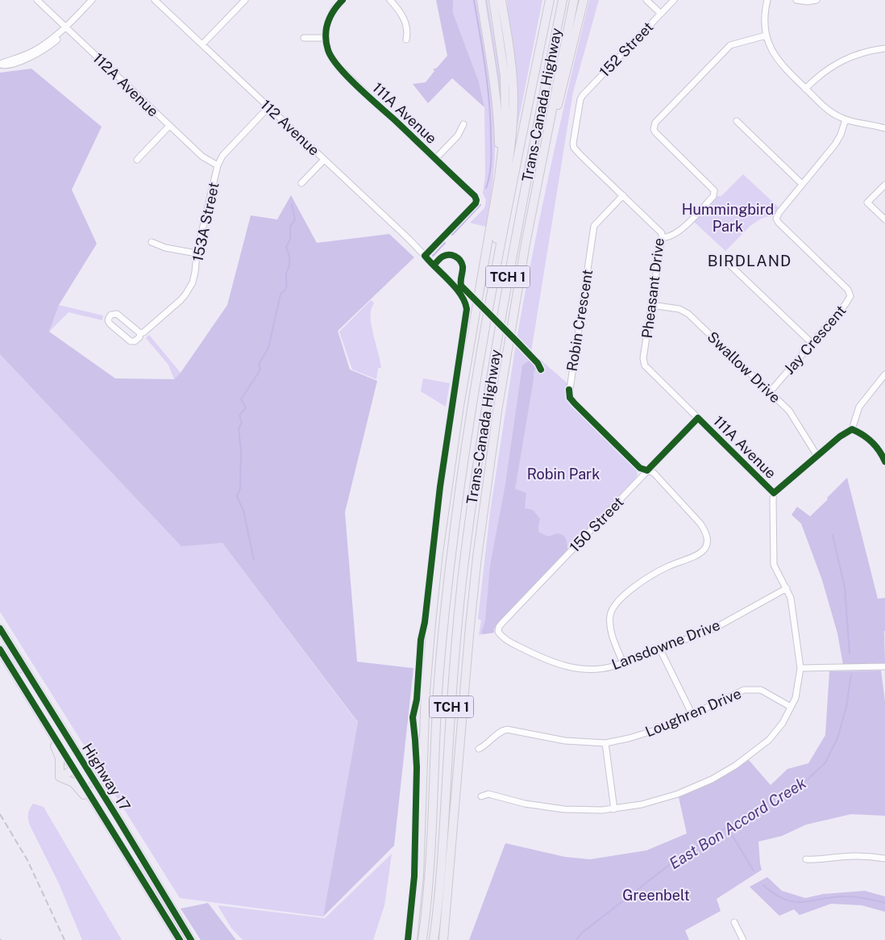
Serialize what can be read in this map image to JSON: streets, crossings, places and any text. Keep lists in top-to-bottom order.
{
  "streets": {
    "highway": ["Trans-Canada Highway", "TCH 1", "Highway 17"],
    "street": [
      "152 Street",
      "112A Avenue",
      "111A Avenue",
      "112 Avenue",
      "153A Street",
      "Pheasant Drive",
      "Robin Crescent",
      "Jay Crescent",
      "Swallow Drive",
      "150 Street",
      "Lansdowne Drive",
      "Loughren Drive"
    ]
  },
  "crossings": [
    ["152 Street", "Pheasant Drive"],
    ["112A Avenue", "153A Street"],
    ["111A Avenue", "112 Avenue"],
    ["111A Avenue", "Pheasant Drive"],
    ["111A Avenue", "150 Street"],
    ["112 Avenue", "153A Street"],
    ["Pheasant Drive", "Robin Crescent"],
    ["Pheasant Drive", "Swallow Drive"],
    ["Pheasant Drive", "150 Street"],
    ["Robin Crescent", "150 Street"],
    ["Jay Crescent", "Swallow Drive"],
    ["150 Street", "Lansdowne Drive"]
  ],
  "districts": ["BIRDLAND"],
  "water": ["East Bon Accord Creek"],
  "parks": ["Hummingbird Park", "Robin Park", "Greenbelt"]
}
